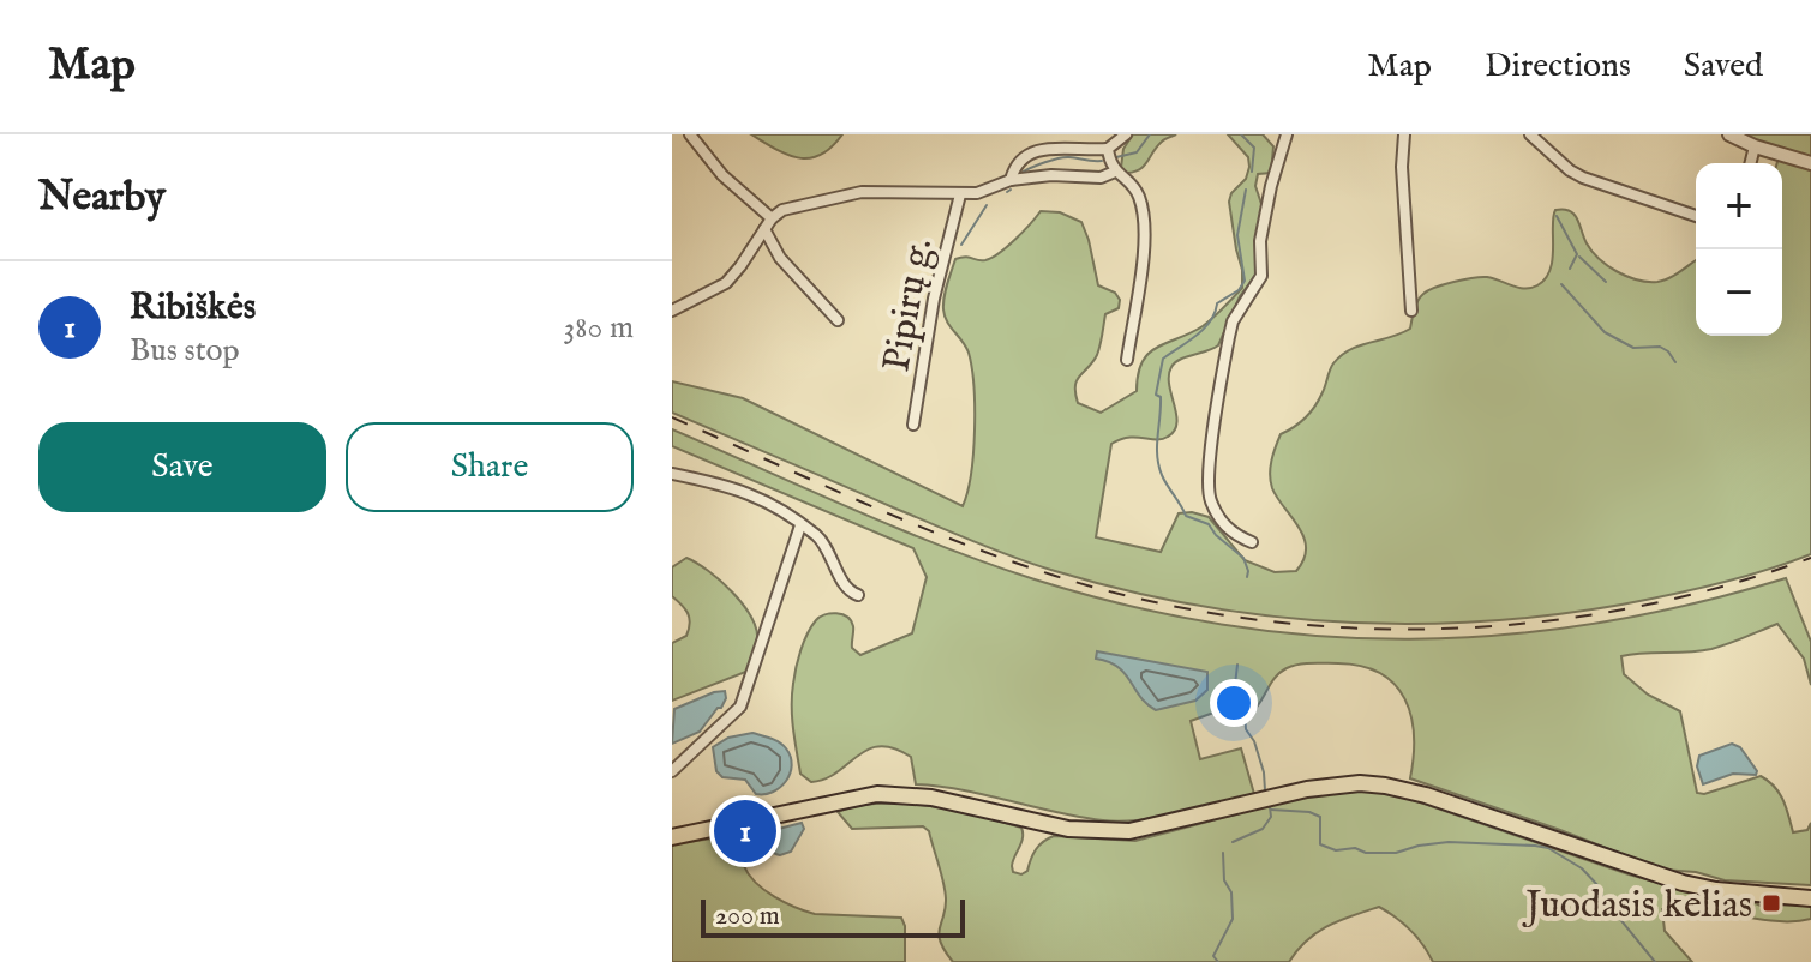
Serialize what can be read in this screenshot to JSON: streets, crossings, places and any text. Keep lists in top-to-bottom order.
{
  "streets": {
    "street": ["Pipirų g."]
  },
  "places": {
    "transit": ["Juodasis kelias"]
  },
  "scale_bar": "200 m",
  "page": {
    "header": "Map",
    "nav": ["Map", "Directions", "Saved"],
    "heading": "Nearby",
    "map_buttons": ["+", "−"],
    "list": [
      {
        "mark": "1",
        "name": "Ribiškės",
        "note": "Bus stop",
        "value": "380 m"
      }
    ],
    "buttons": ["Save", "Share"],
    "pins": "1",
    "scale": "200 m"
  }
}
